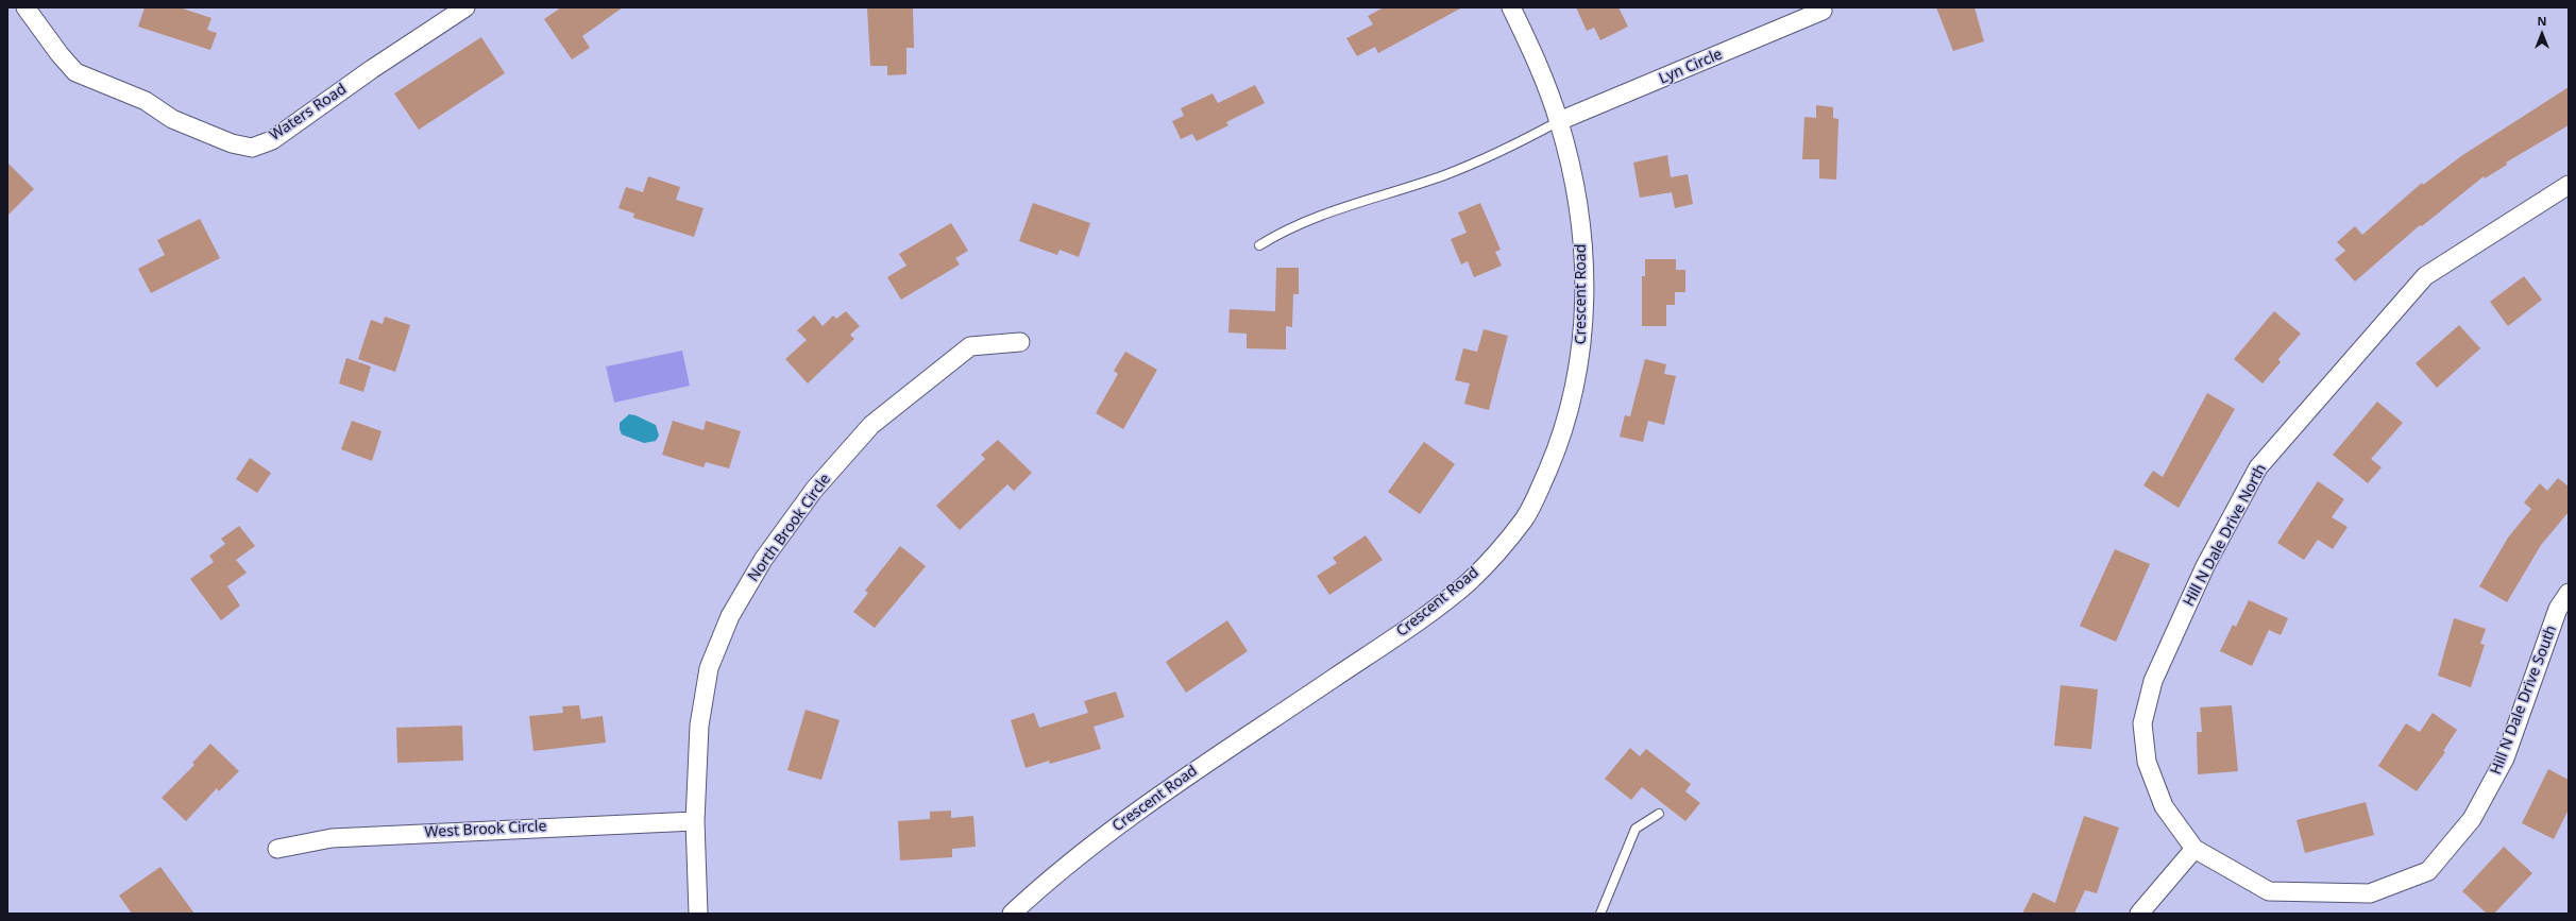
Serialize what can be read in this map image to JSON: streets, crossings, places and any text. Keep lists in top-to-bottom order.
{
  "streets": {
    "street": [
      "Lyn Circle",
      "Waters Road",
      "Crescent Road",
      "North Brook Circle",
      "Hill N Dale Drive North",
      "Hill N Dale Drive South",
      "West Brook Circle"
    ]
  },
  "crossings": [
    ["Lyn Circle", "Crescent Road"],
    ["North Brook Circle", "West Brook Circle"],
    ["Hill N Dale Drive North", "Hill N Dale Drive South"]
  ],
  "north": "top"
}
